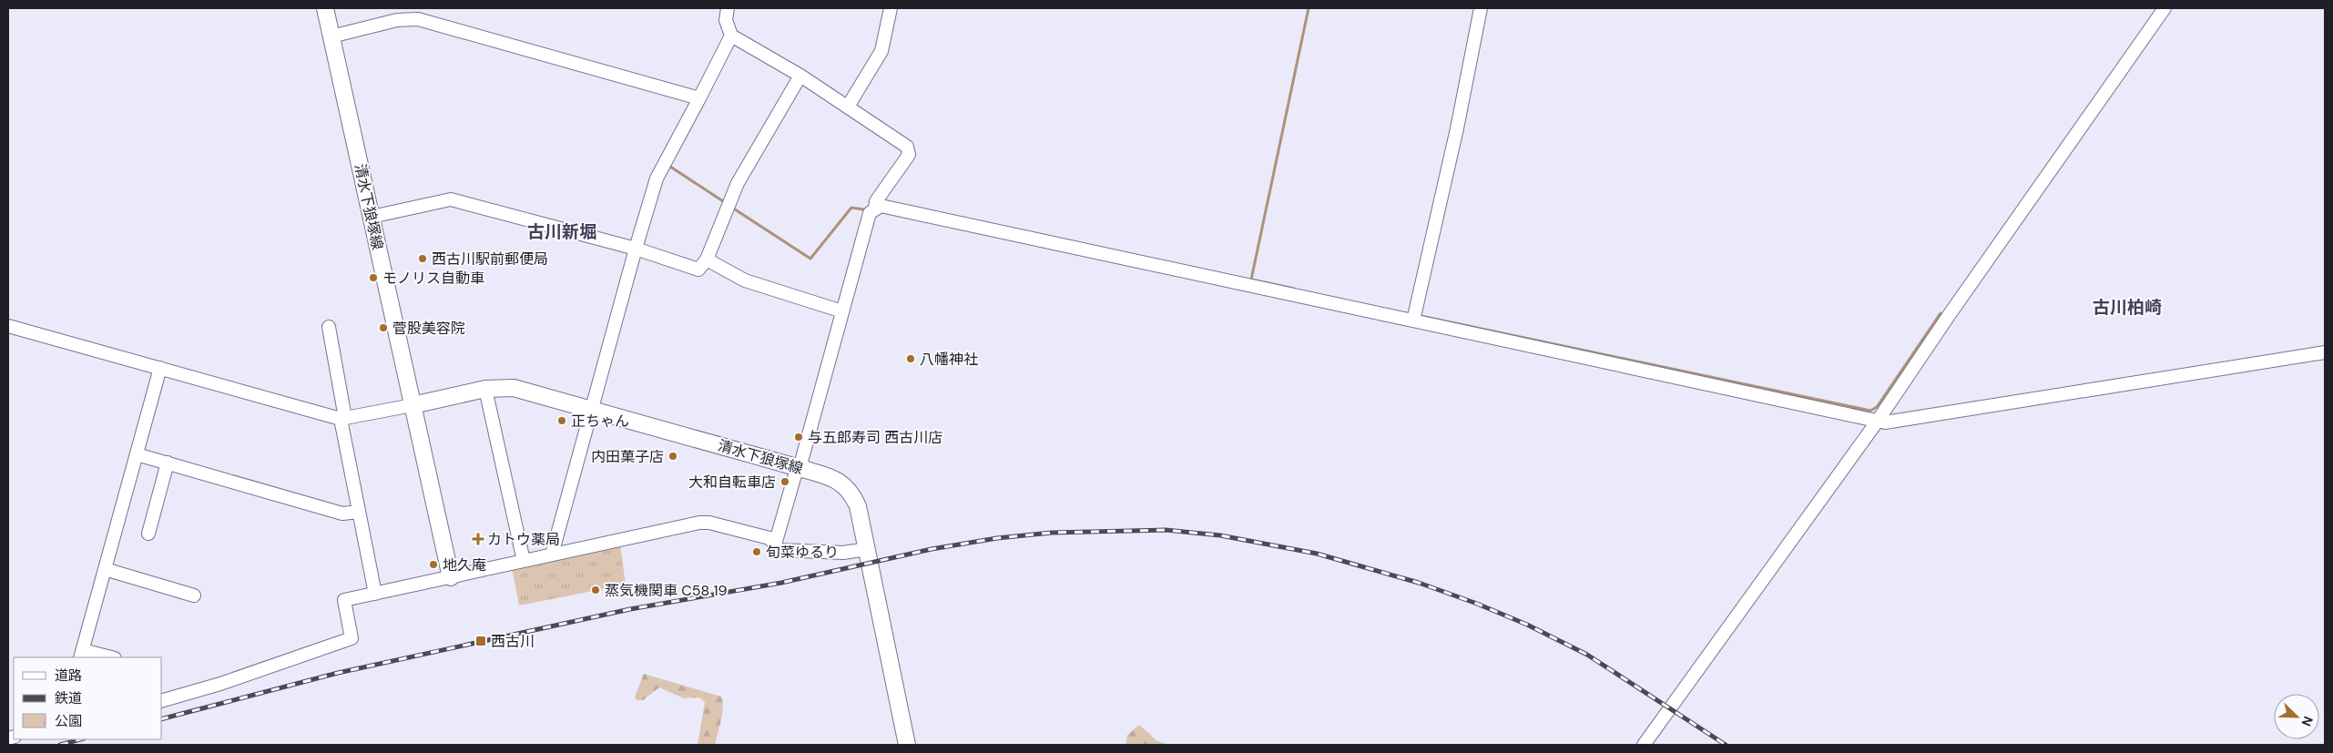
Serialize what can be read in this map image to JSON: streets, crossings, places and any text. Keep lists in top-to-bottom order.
{
  "streets": {
    "main road": ["清水下狼塚線"]
  },
  "districts": ["古川新堀", "古川柏崎"],
  "places": {
    "other": [
      "西古川駅前郵便局",
      "モノリス自動車",
      "菅股美容院",
      "八幡神社",
      "正ちゃん",
      "与五郎寿司 西古川店",
      "内田菓子店",
      "大和自転車店",
      "旬菜ゆるり",
      "地久庵",
      "蒸気機関車 C58 19"
    ],
    "health": ["カトウ薬局"],
    "transit": ["西古川"]
  },
  "legend": ["道路", "鉄道", "公園"],
  "north": "bottom right"
}
